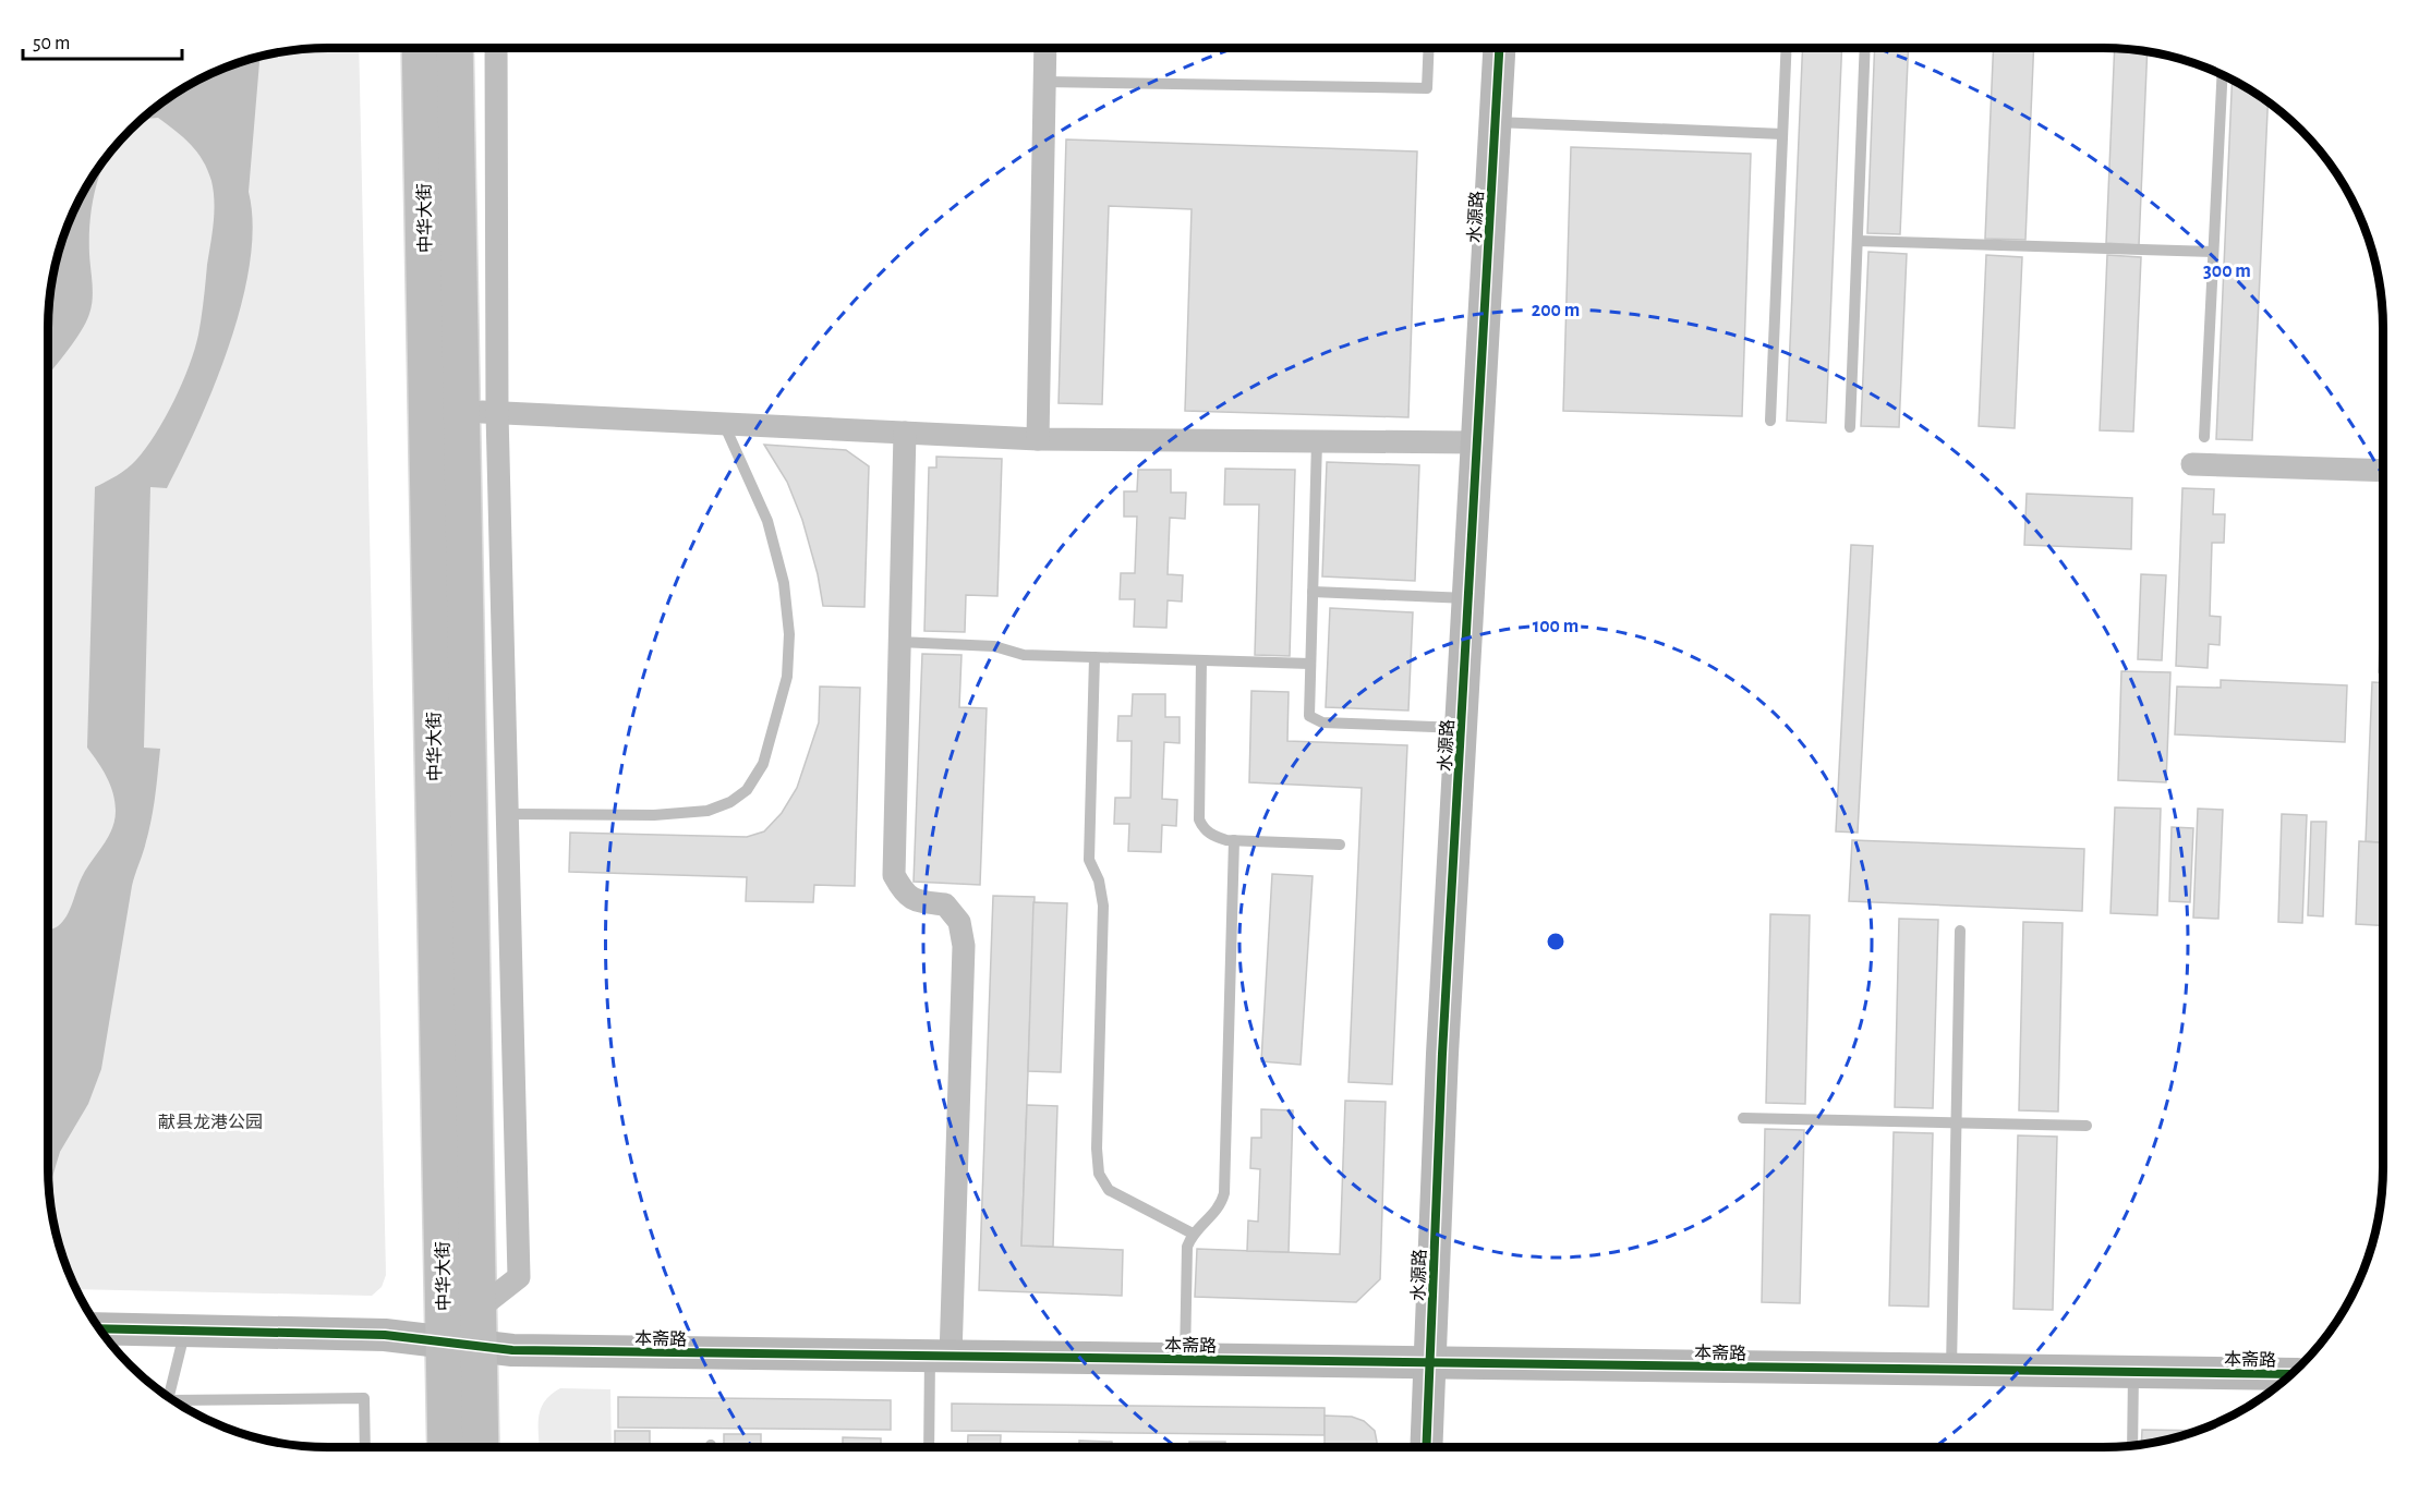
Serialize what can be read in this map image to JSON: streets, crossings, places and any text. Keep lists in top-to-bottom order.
{
  "streets": {
    "main road": ["中华大街"],
    "street": ["水源路", "本斋路"]
  },
  "crossings": [
    ["水源路", "本斋路"],
    ["中华大街", "本斋路"]
  ],
  "parks": ["献县龙港公园"],
  "scale_bar": "50 m",
  "rings": ["300 m", "200 m", "100 m"]
}
